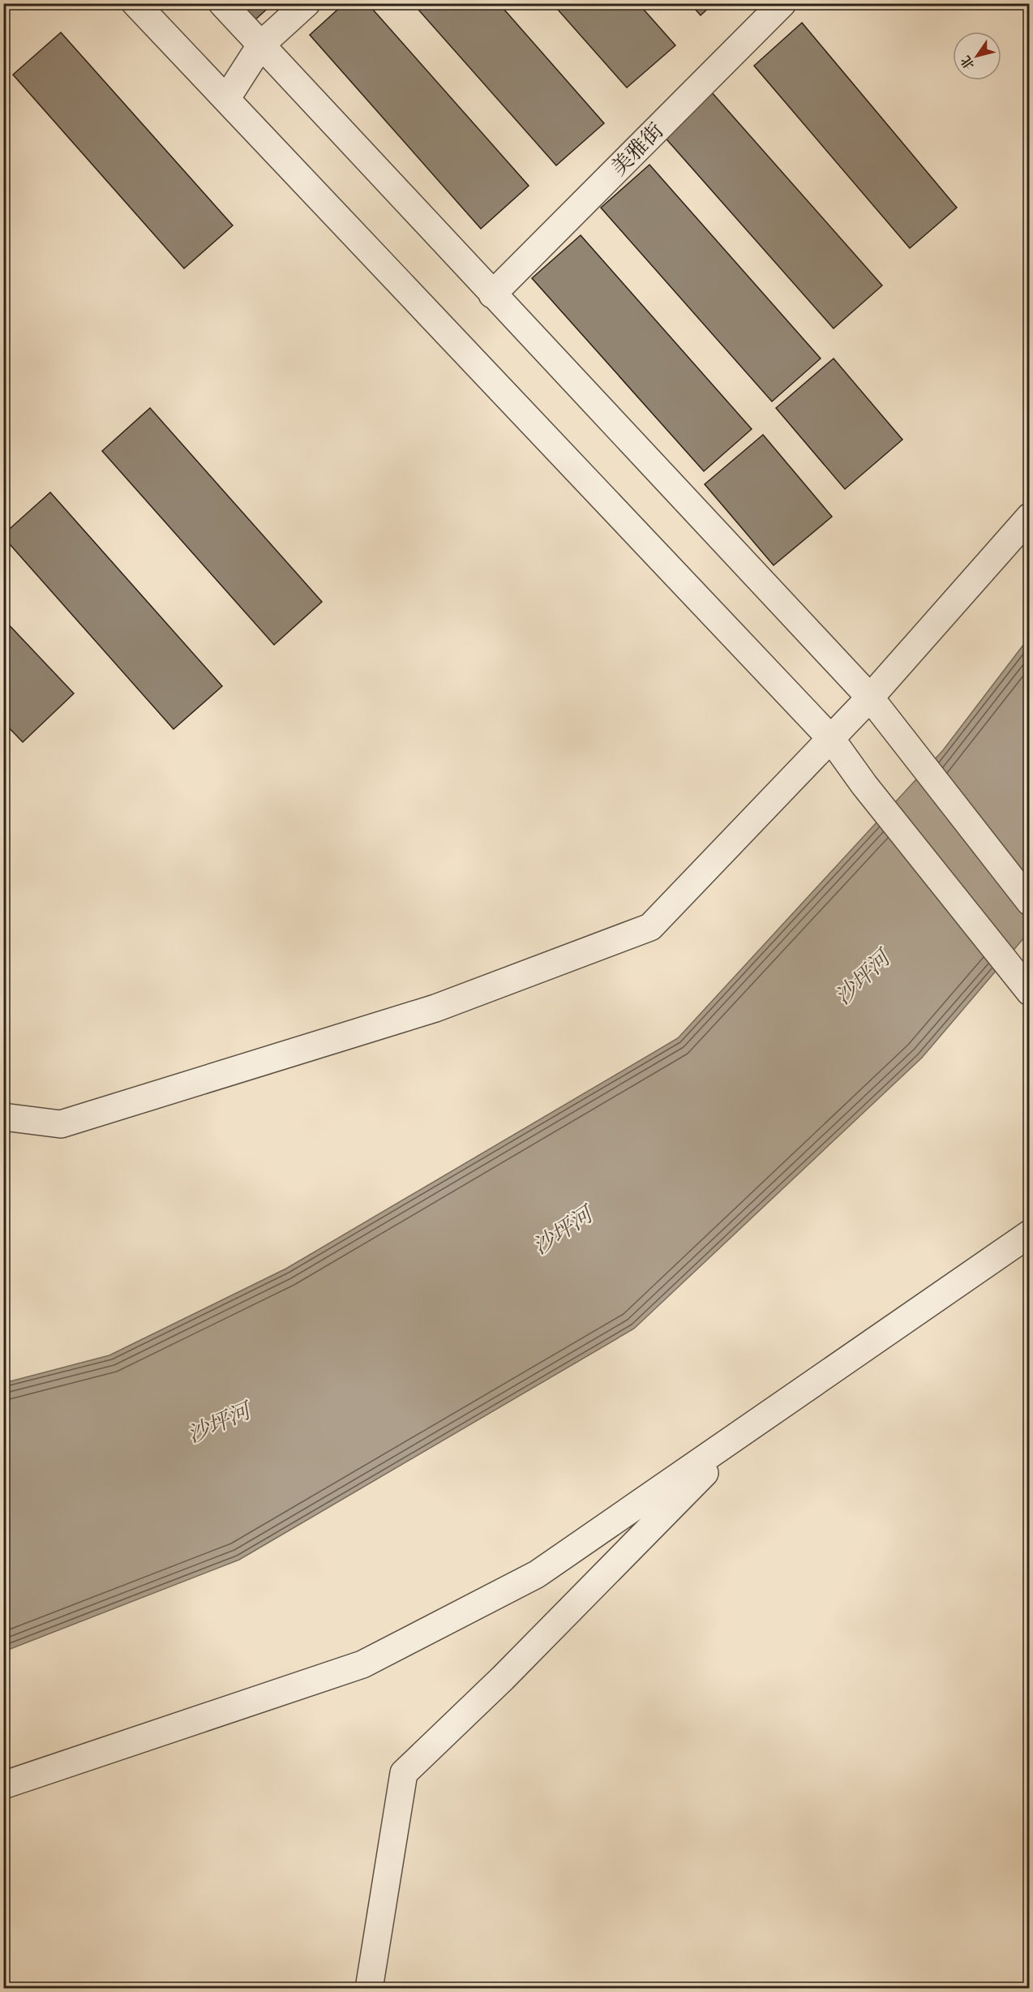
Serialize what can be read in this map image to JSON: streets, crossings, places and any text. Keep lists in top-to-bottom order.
{
  "streets": {
    "street": ["美雅街"]
  },
  "water": ["沙坪河"],
  "north": "bottom left"
}
